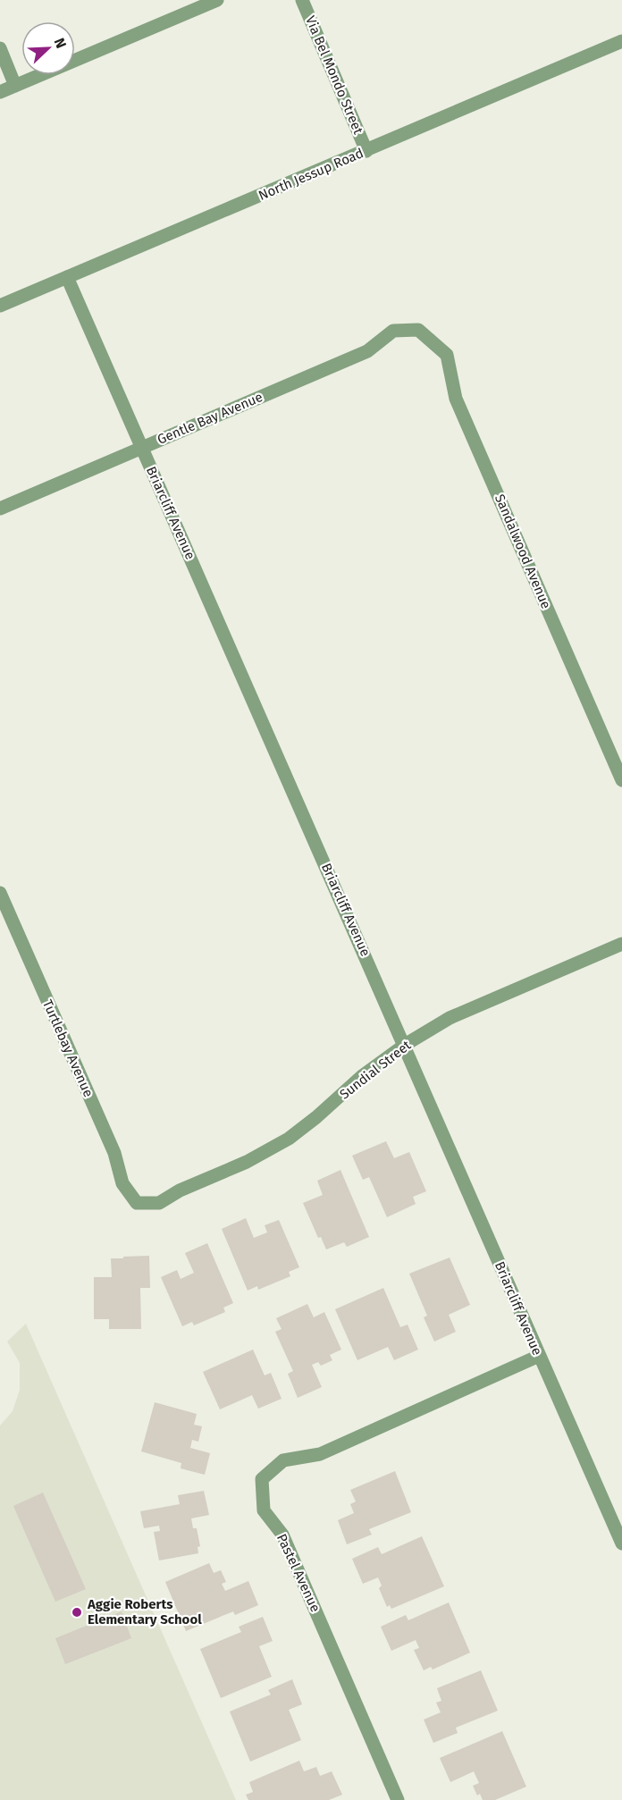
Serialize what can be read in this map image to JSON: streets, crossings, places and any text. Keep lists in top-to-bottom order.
{
  "streets": {
    "street": [
      "Via Bel Mondo Street",
      "North Jessup Road",
      "Gentle Bay Avenue",
      "Briarcliff Avenue",
      "Sandalwood Avenue",
      "Turtlebay Avenue",
      "Sundial Street",
      "Pastel Avenue"
    ]
  },
  "crossings": [
    ["Via Bel Mondo Street", "North Jessup Road"],
    ["North Jessup Road", "Briarcliff Avenue"],
    ["Gentle Bay Avenue", "Briarcliff Avenue"],
    ["Gentle Bay Avenue", "Sandalwood Avenue"],
    ["Briarcliff Avenue", "Sundial Street"],
    ["Briarcliff Avenue", "Pastel Avenue"],
    ["Turtlebay Avenue", "Sundial Street"]
  ],
  "places": ["Aggie Roberts Elementary School"],
  "north": "top right"
}
